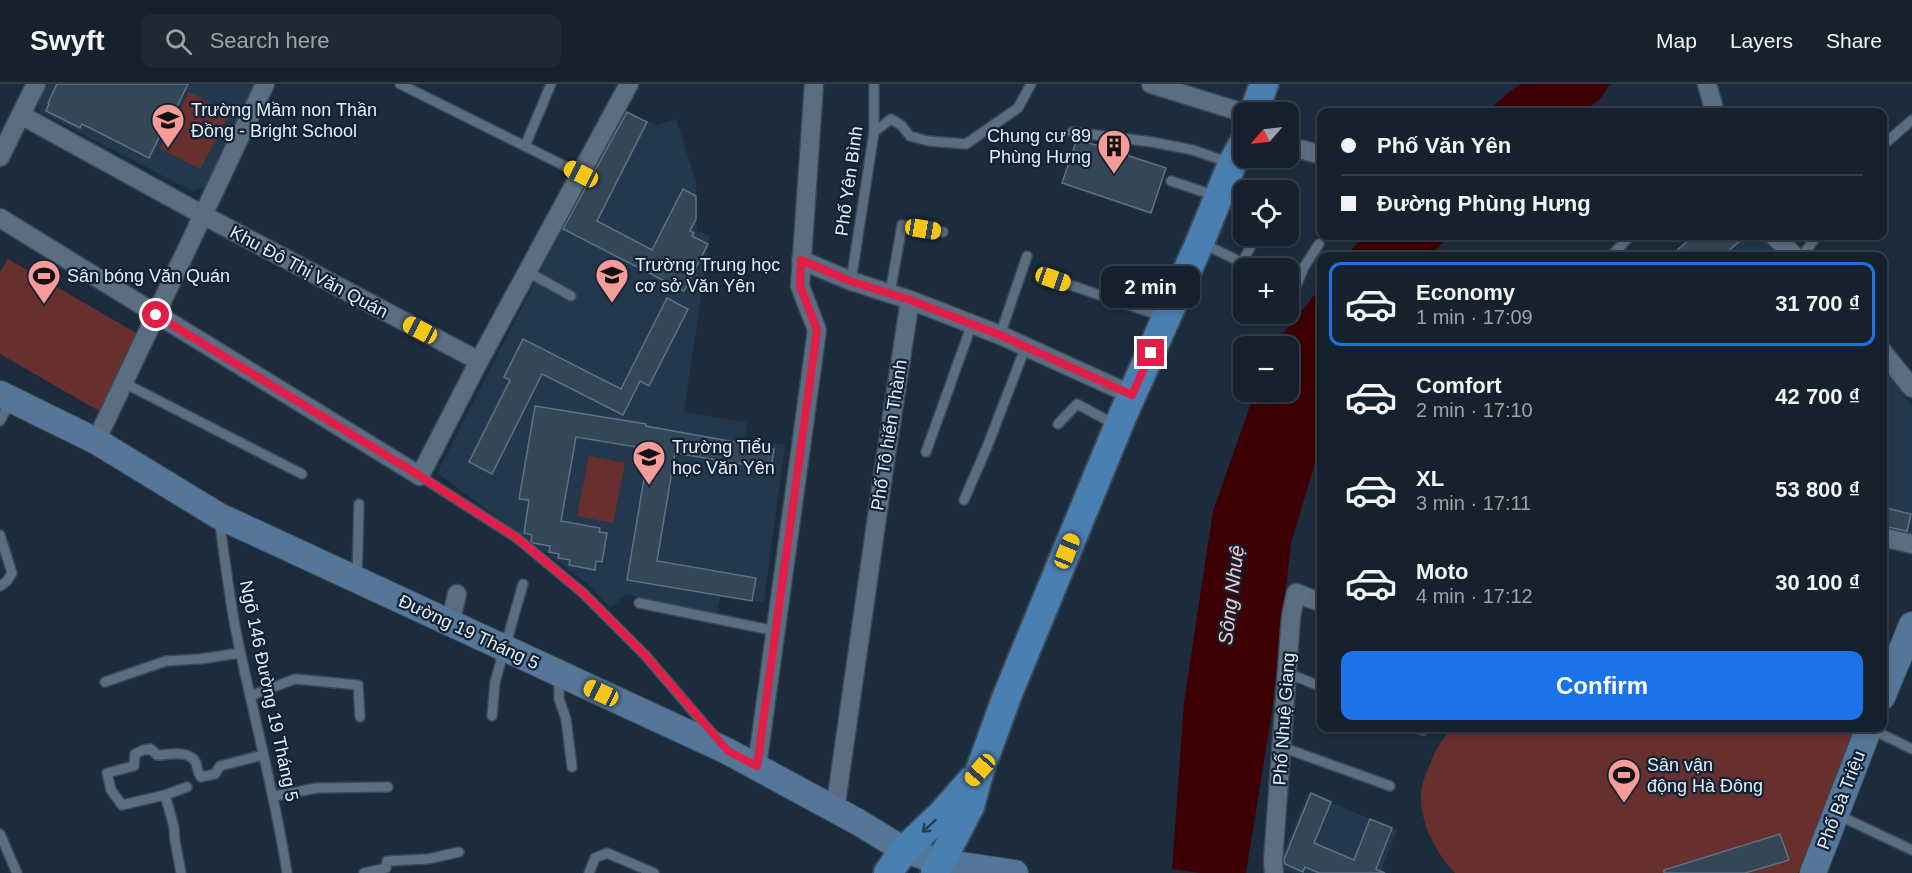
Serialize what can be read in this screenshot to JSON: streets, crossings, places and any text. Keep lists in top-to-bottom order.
{
  "streets": {
    "street": [
      "Khu Đô Thị Văn Quán",
      "Phố Tô hiến Thành",
      "Đường 19 Tháng 5",
      "Phố Nhuệ Giang",
      "Phố Bà Triệu"
    ],
    "lane": ["Phố Yên Bình", "Ngõ 146 Đường 19 Tháng 5"]
  },
  "crossings": [
    ["Phố Tô hiến Thành", "Đường 19 Tháng 5"],
    ["Đường 19 Tháng 5", "Ngõ 146 Đường 19 Tháng 5"]
  ],
  "water": ["Sông Nhuệ"],
  "places": {
    "school or university": ["Trường Mầm non Thần Đồng - Bright School", "Trường Trung học cơ sở Văn Yên", "Trường Tiểu học Văn Yên"],
    "building": ["Chung cư 89 Phùng Hưng"],
    "sports": ["Sân bóng Văn Quán", "Sân vận động Hà Đông"]
  },
  "north": "bottom left",
  "page": {
    "header": "Swyft",
    "search": "Search here",
    "nav": ["Map", "Layers", "Share"],
    "map_buttons": ["+", "−"],
    "banner": ["Phố Văn Yên", "Đường Phùng Hưng"],
    "list": [
      {
        "name": "Economy",
        "note": "1 min · 17:09",
        "value": "31 700 ₫"
      },
      {
        "name": "Comfort",
        "note": "2 min · 17:10",
        "value": "42 700 ₫"
      },
      {
        "name": "XL",
        "note": "3 min · 17:11",
        "value": "53 800 ₫"
      },
      {
        "name": "Moto",
        "note": "4 min · 17:12",
        "value": "30 100 ₫"
      }
    ],
    "bubble": "2 min",
    "buttons": "Confirm"
  }
}
